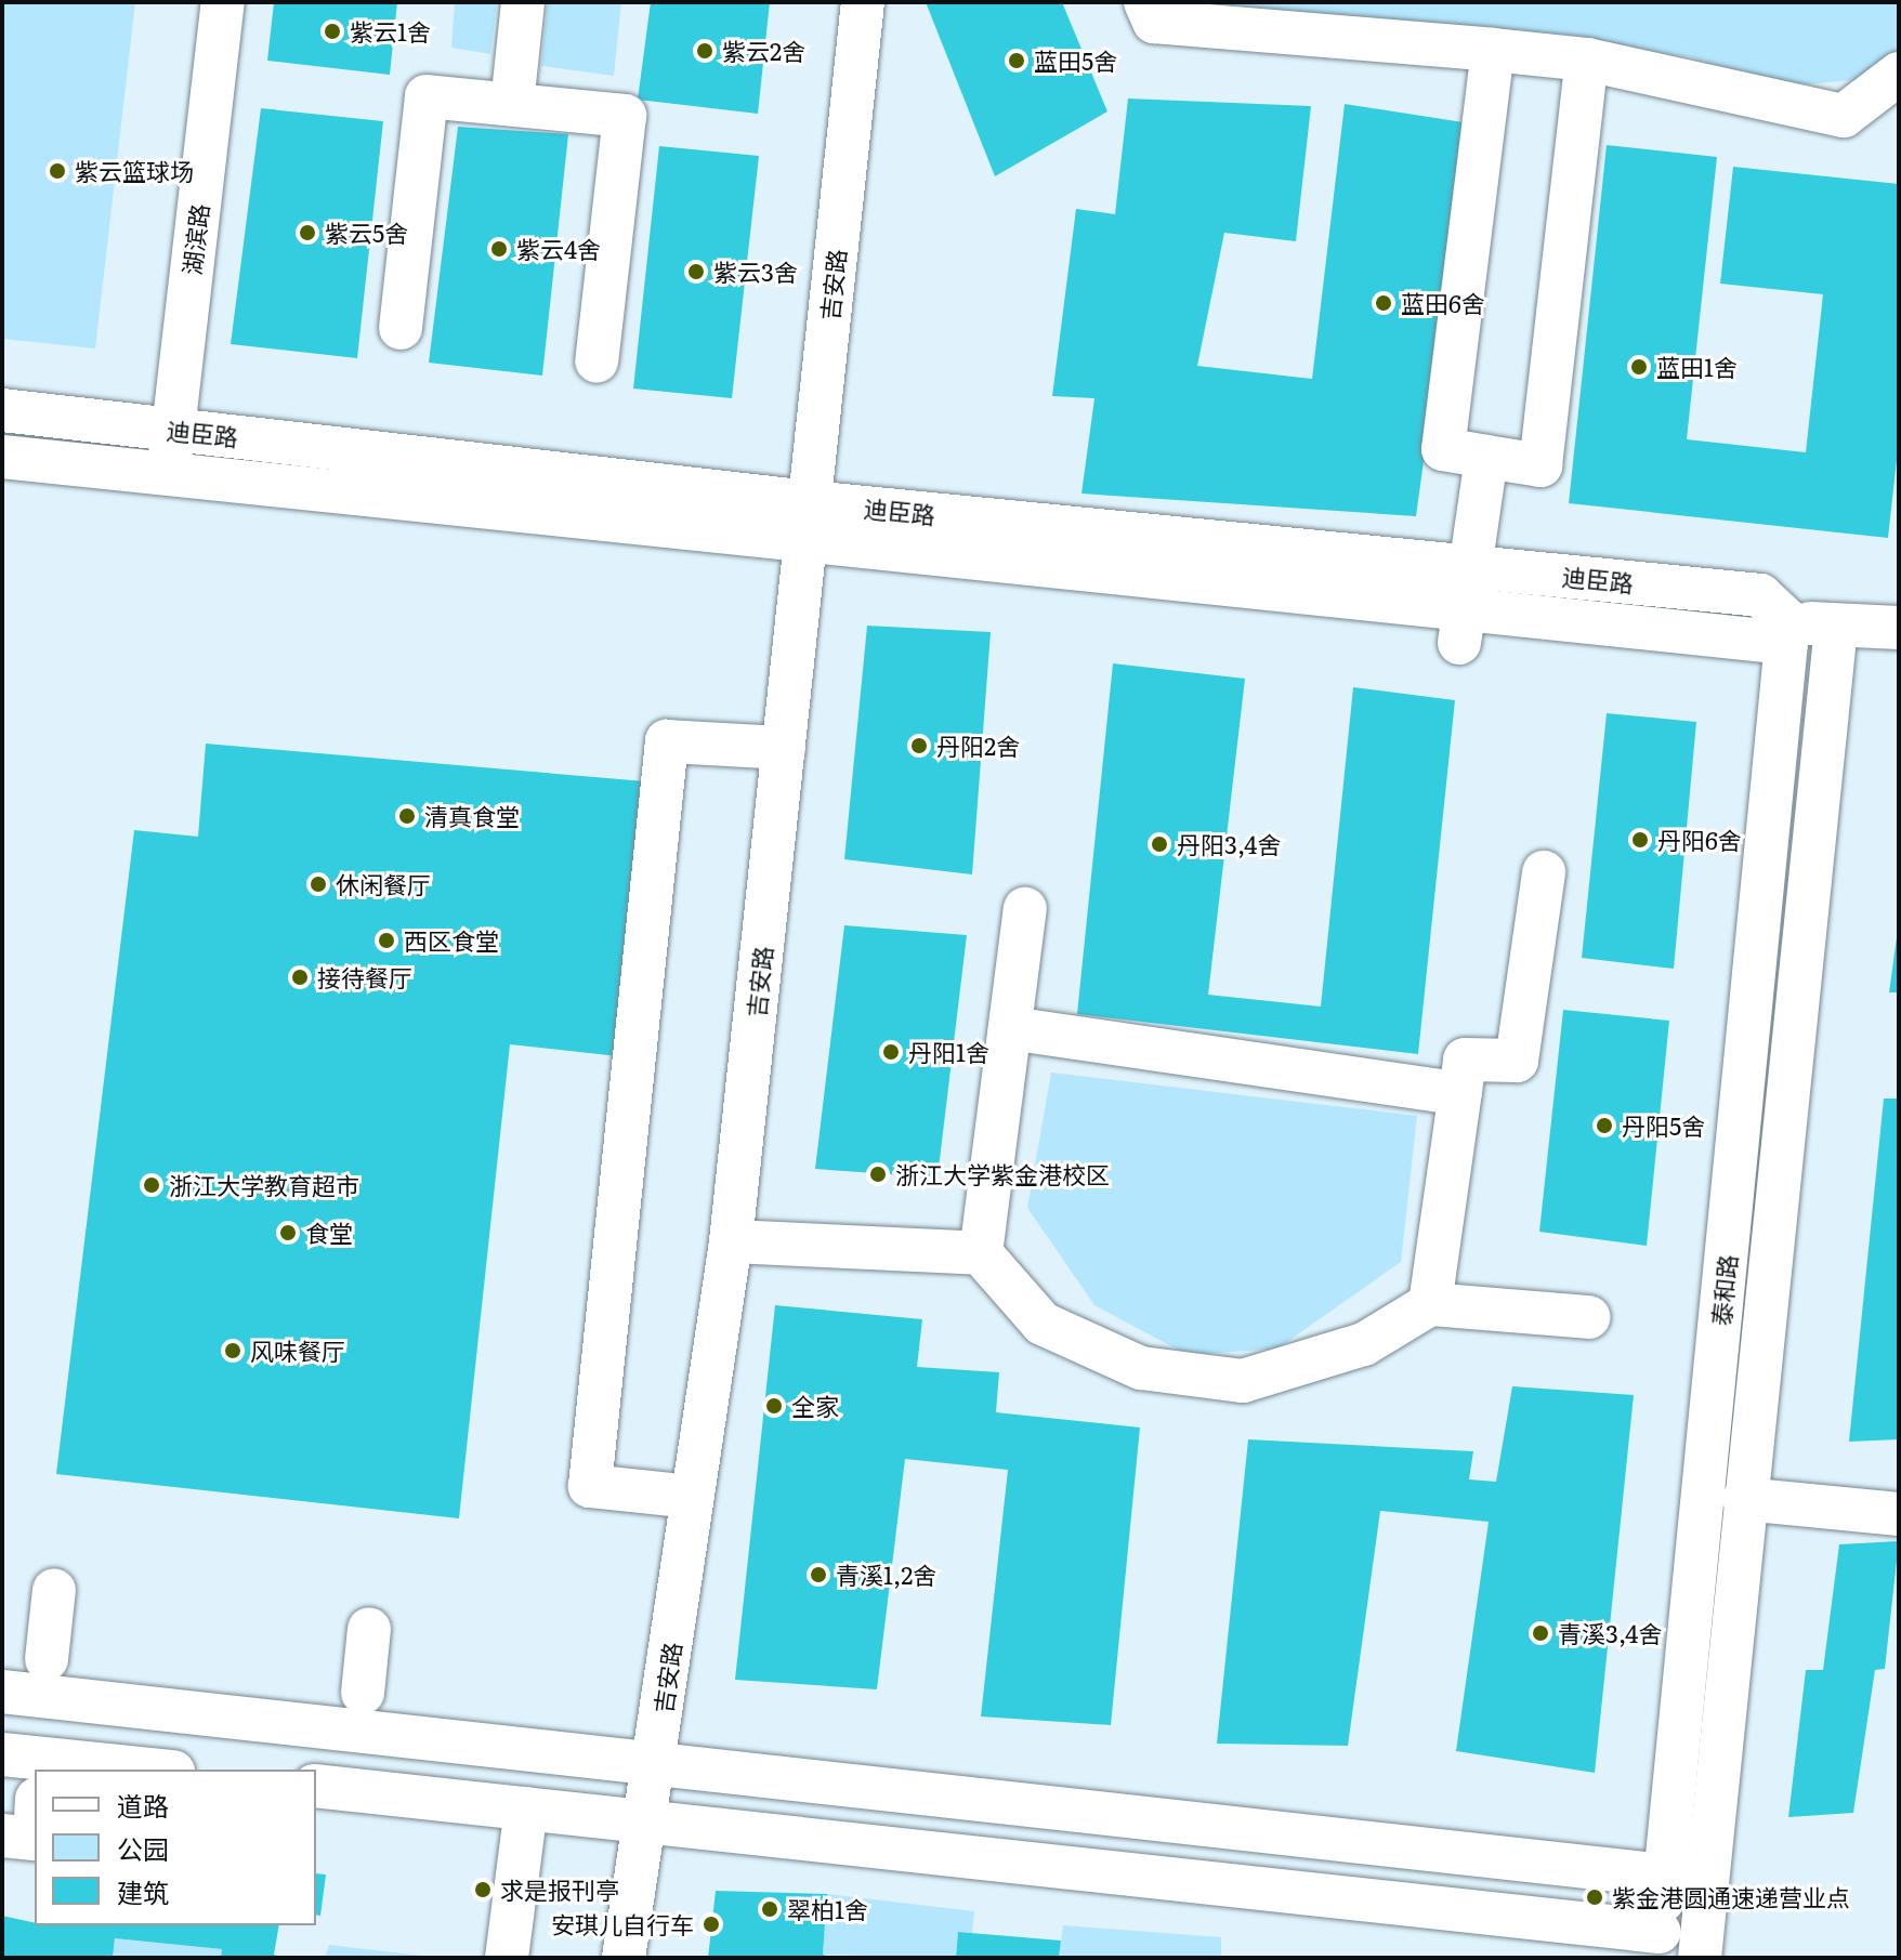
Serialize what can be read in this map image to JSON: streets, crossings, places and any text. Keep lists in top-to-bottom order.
{
  "streets": {
    "street": [
      "湖滨路",
      "吉安路",
      "迪臣路",
      "泰和路"
    ]
  },
  "crossings": [
    ["湖滨路", "迪臣路"],
    ["吉安路", "迪臣路"],
    ["迪臣路", "泰和路"]
  ],
  "places": [
    "紫云1舍",
    "紫云2舍",
    "蓝田5舍",
    "紫云篮球场",
    "紫云5舍",
    "紫云4舍",
    "紫云3舍",
    "蓝田6舍",
    "蓝田1舍",
    "丹阳2舍",
    "清真食堂",
    "丹阳6舍",
    "丹阳3,4舍",
    "休闲餐厅",
    "西区食堂",
    "接待餐厅",
    "丹阳1舍",
    "丹阳5舍",
    "浙江大学紫金港校区",
    "浙江大学教育超市",
    "食堂",
    "风味餐厅",
    "全家",
    "青溪1,2舍",
    "青溪3,4舍",
    "求是报刊亭",
    "紫金港圆通速递营业点",
    "翠柏1舍",
    "安琪儿自行车"
  ],
  "legend": ["道路", "公园", "建筑"]
}
